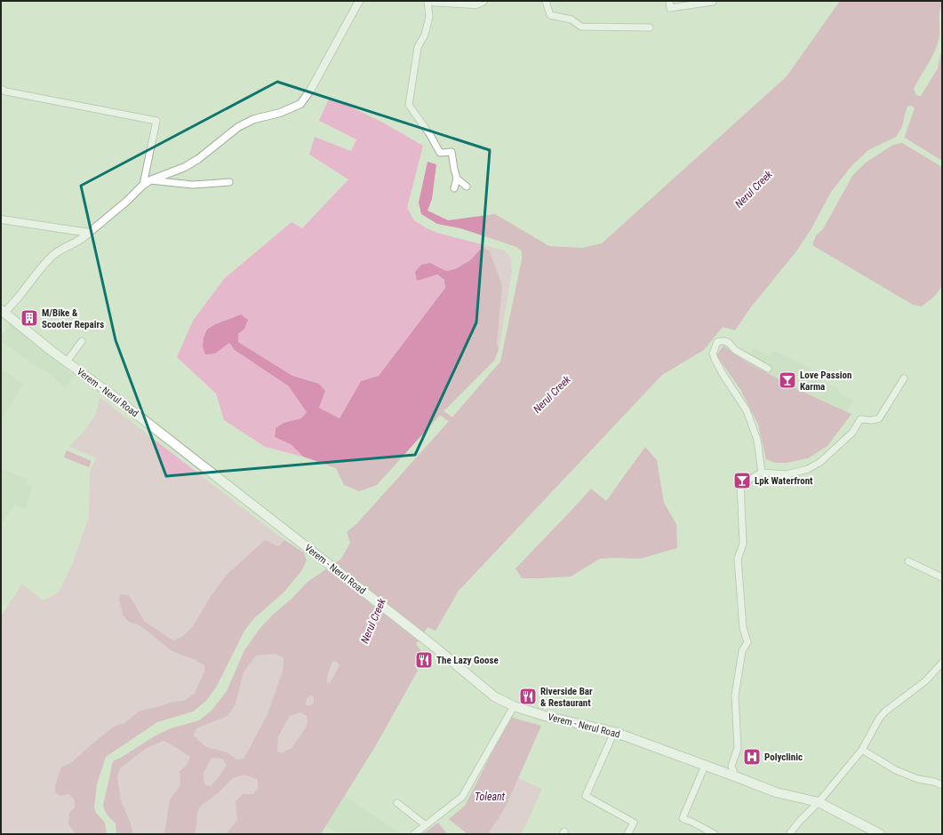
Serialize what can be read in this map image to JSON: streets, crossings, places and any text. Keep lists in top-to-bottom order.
{
  "streets": {
    "main road": ["Verem - Nerul Road"]
  },
  "water": ["Nerul Creek", "Toleant"],
  "places": {
    "building": ["M/Bike & Scooter Repairs"],
    "bar": ["Love Passion Karma", "Lpk Waterfront"],
    "restaurant": ["The Lazy Goose", "Riverside Bar & Restaurant"],
    "hospital": ["Polyclinic"]
  }
}
